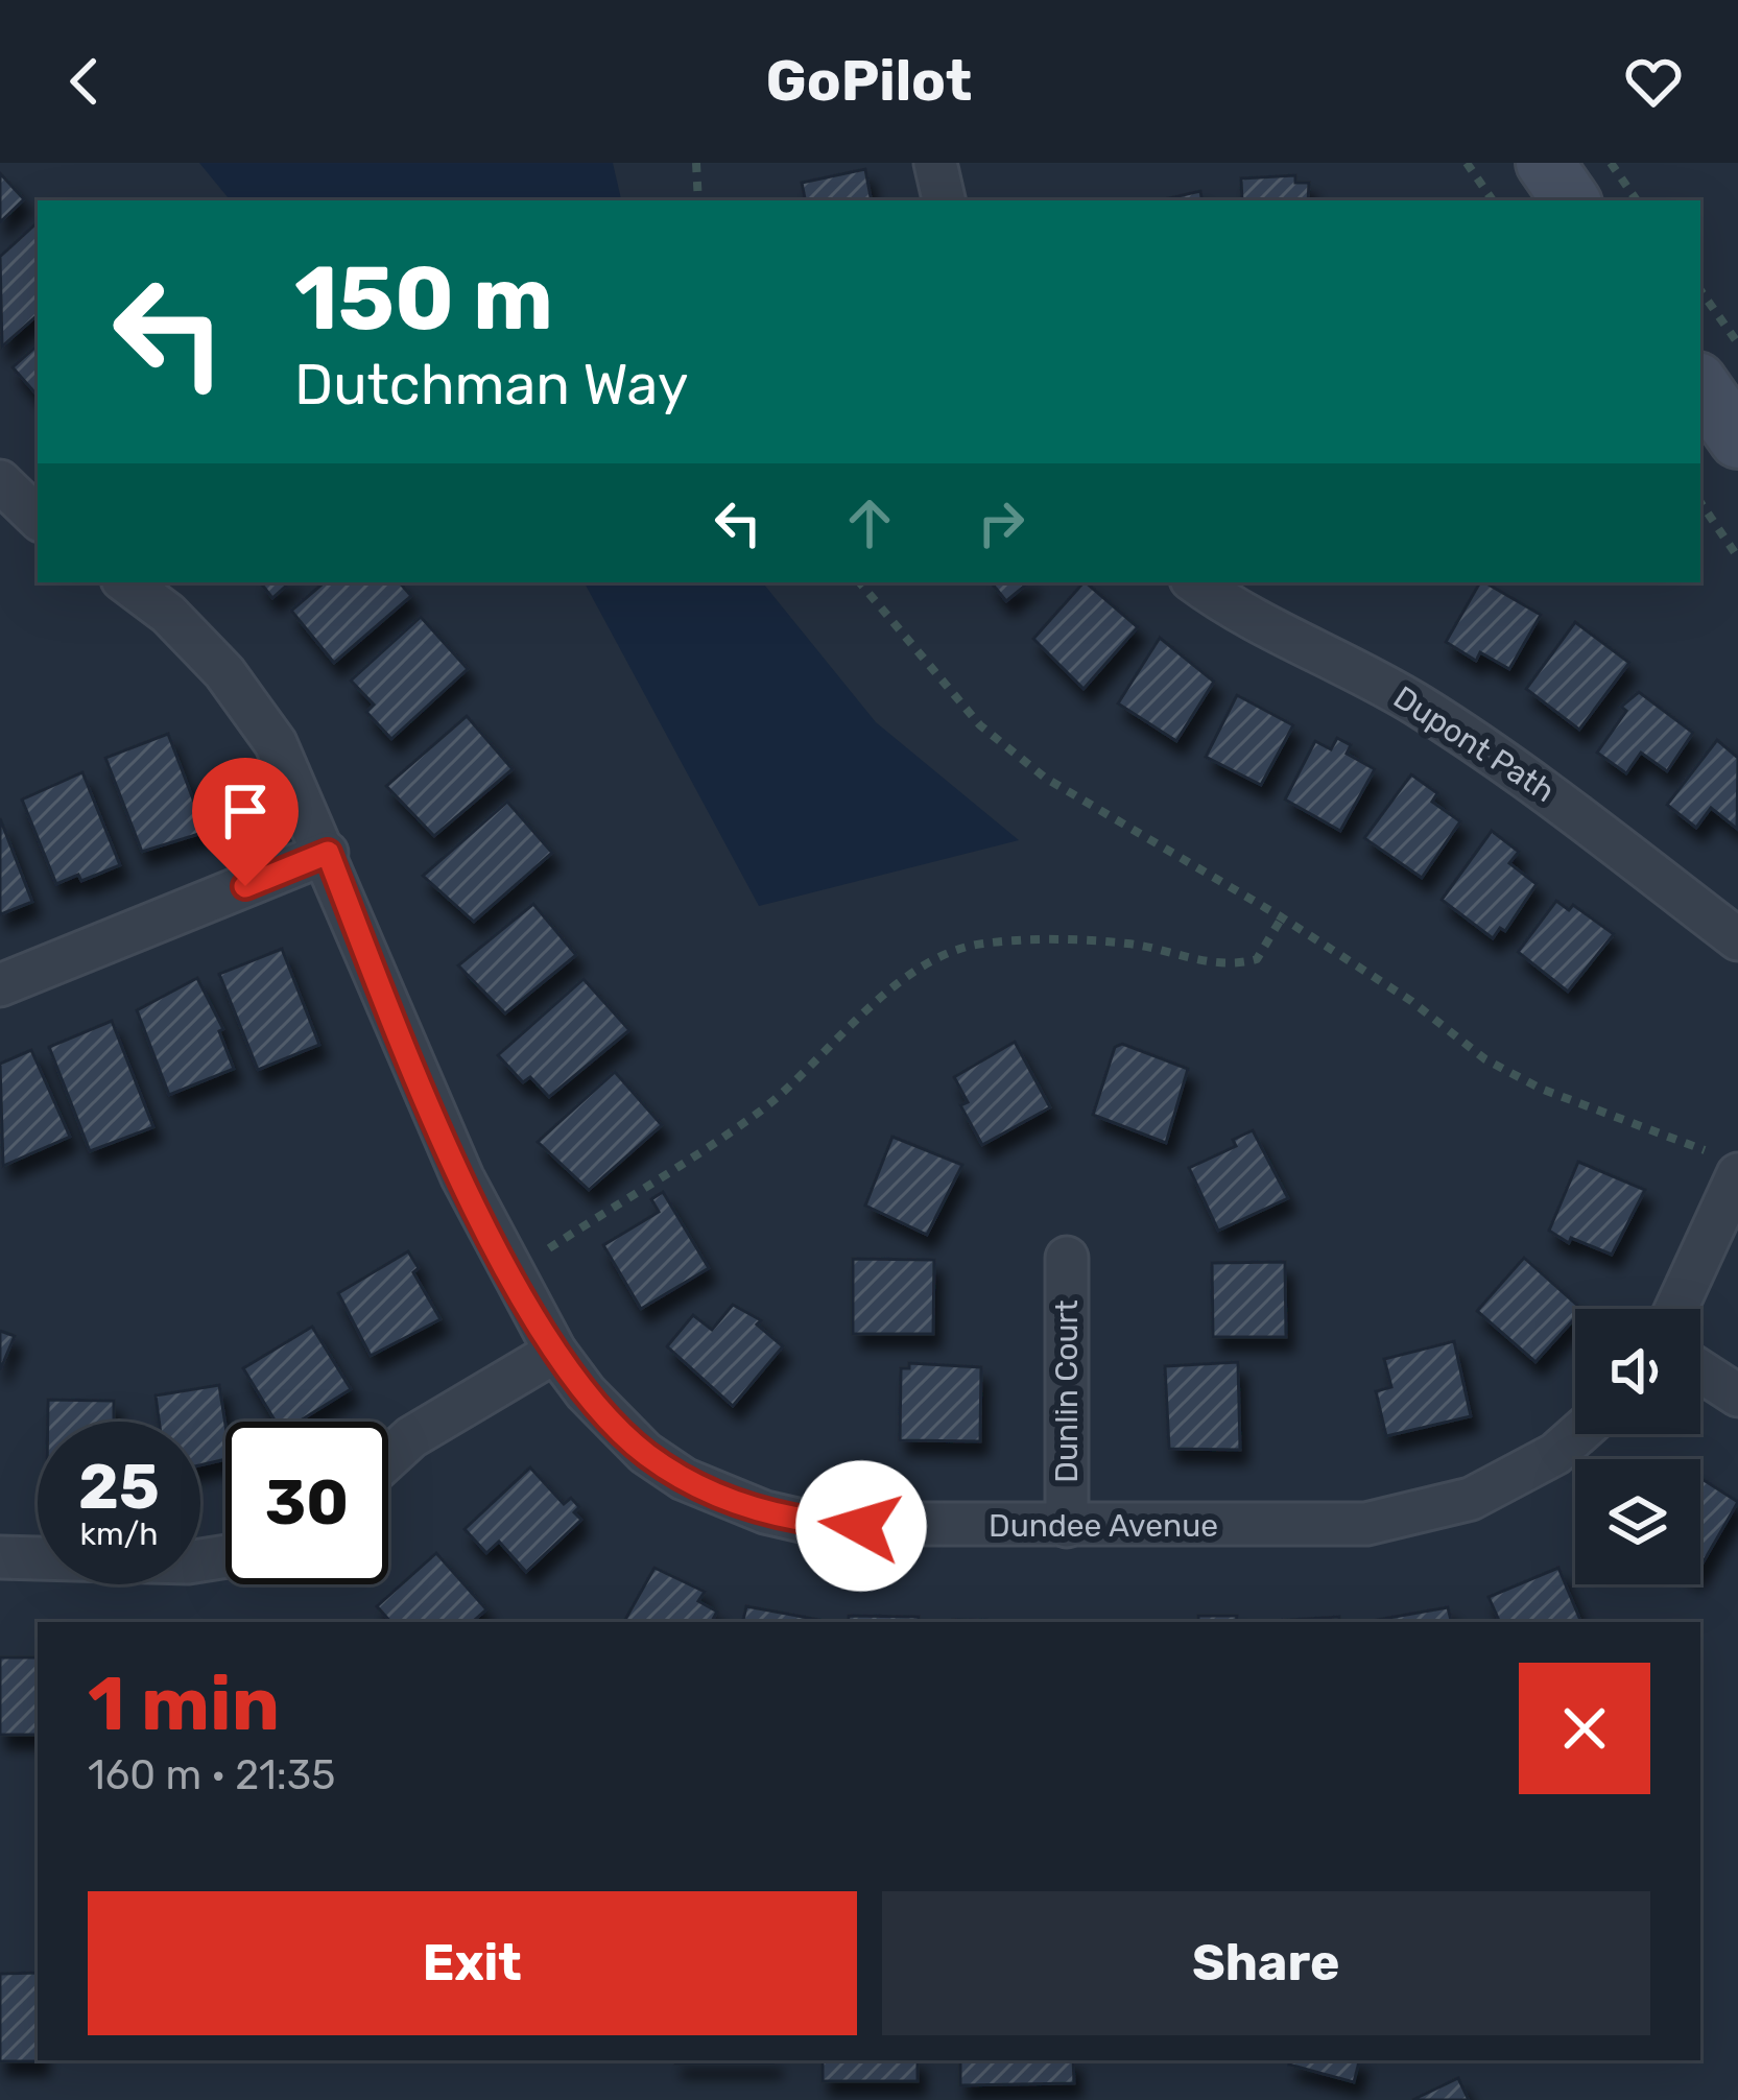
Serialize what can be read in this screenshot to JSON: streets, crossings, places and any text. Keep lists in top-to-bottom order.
{
  "streets": {
    "street": ["Dupont Path", "Dunlin Court", "Dundee Avenue"]
  },
  "crossings": [
    ["Dunlin Court", "Dundee Avenue"]
  ],
  "page": {
    "header": "GoPilot",
    "turn": ["150 m", "Dutchman Way"],
    "speed": "25 km/h",
    "limit": "30",
    "heading": ["1 min", "160 m · 21:35"],
    "buttons": ["Exit", "Share"]
  }
}
